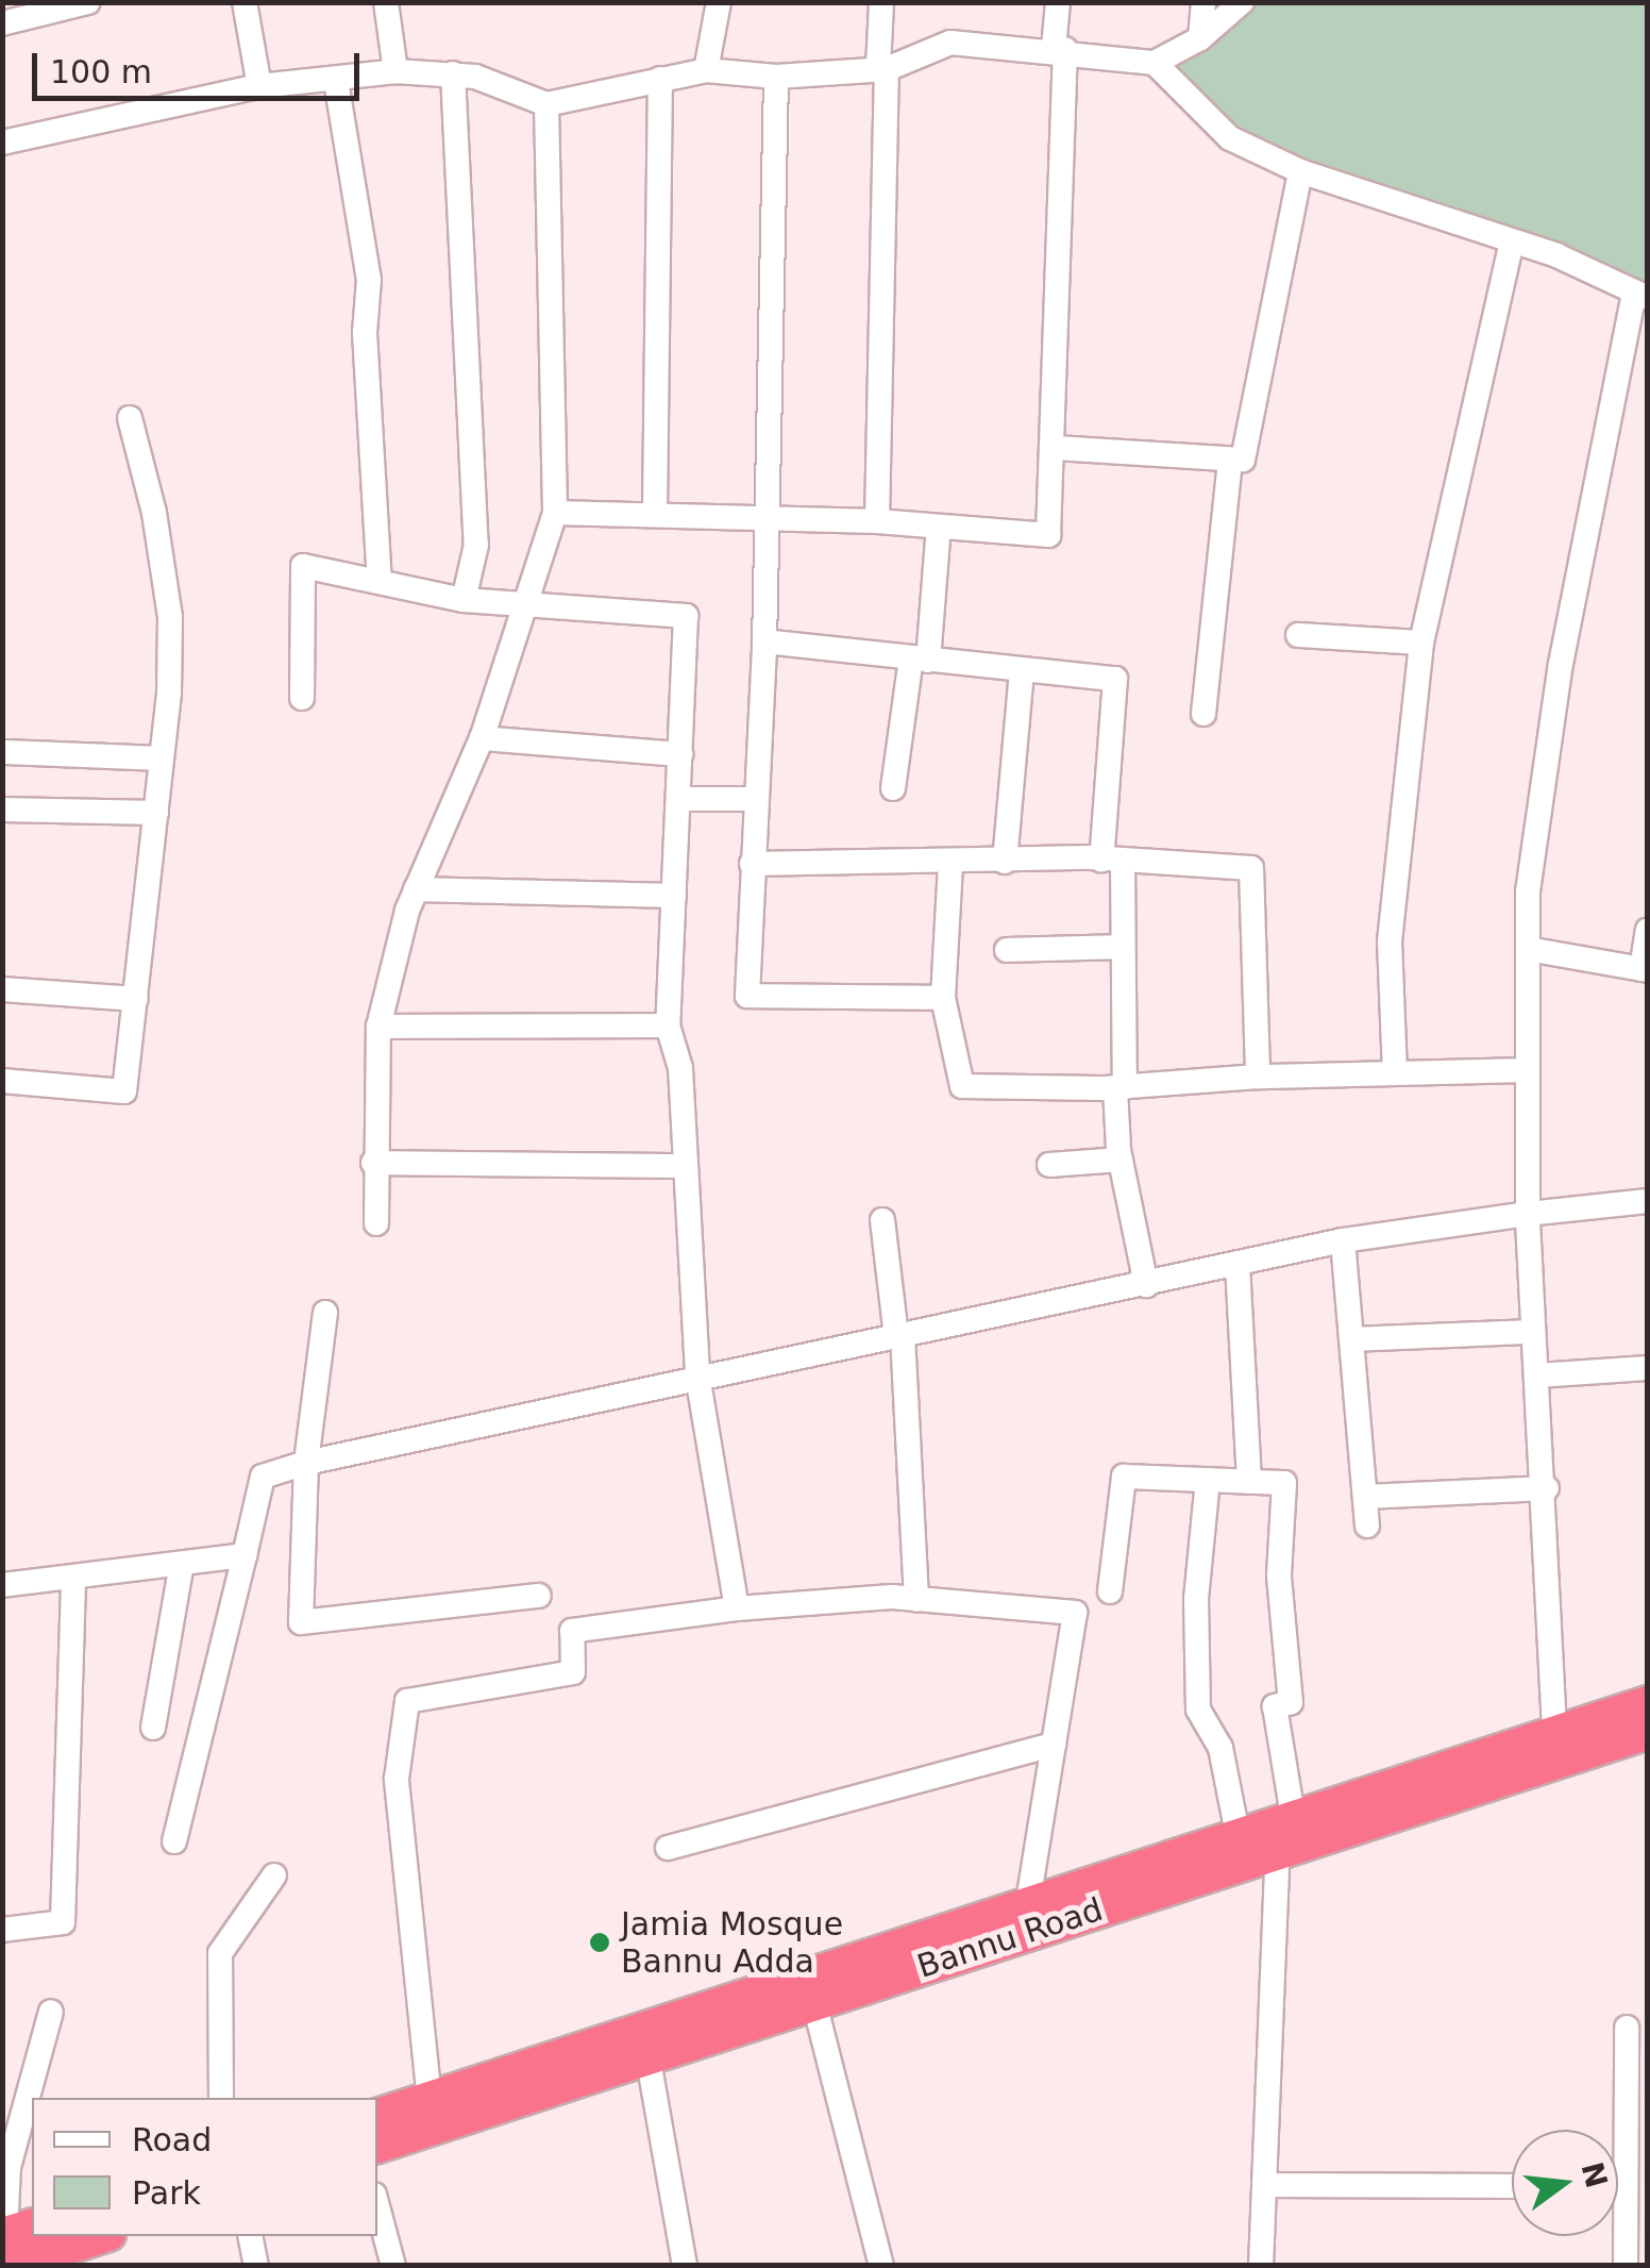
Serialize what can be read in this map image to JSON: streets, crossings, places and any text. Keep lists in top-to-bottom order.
{
  "streets": {
    "highway": ["Bannu Road"]
  },
  "places": ["Jamia Mosque Bannu Adda"],
  "legend": ["Road", "Park"],
  "scale_bar": "100 m",
  "north": "right"
}
